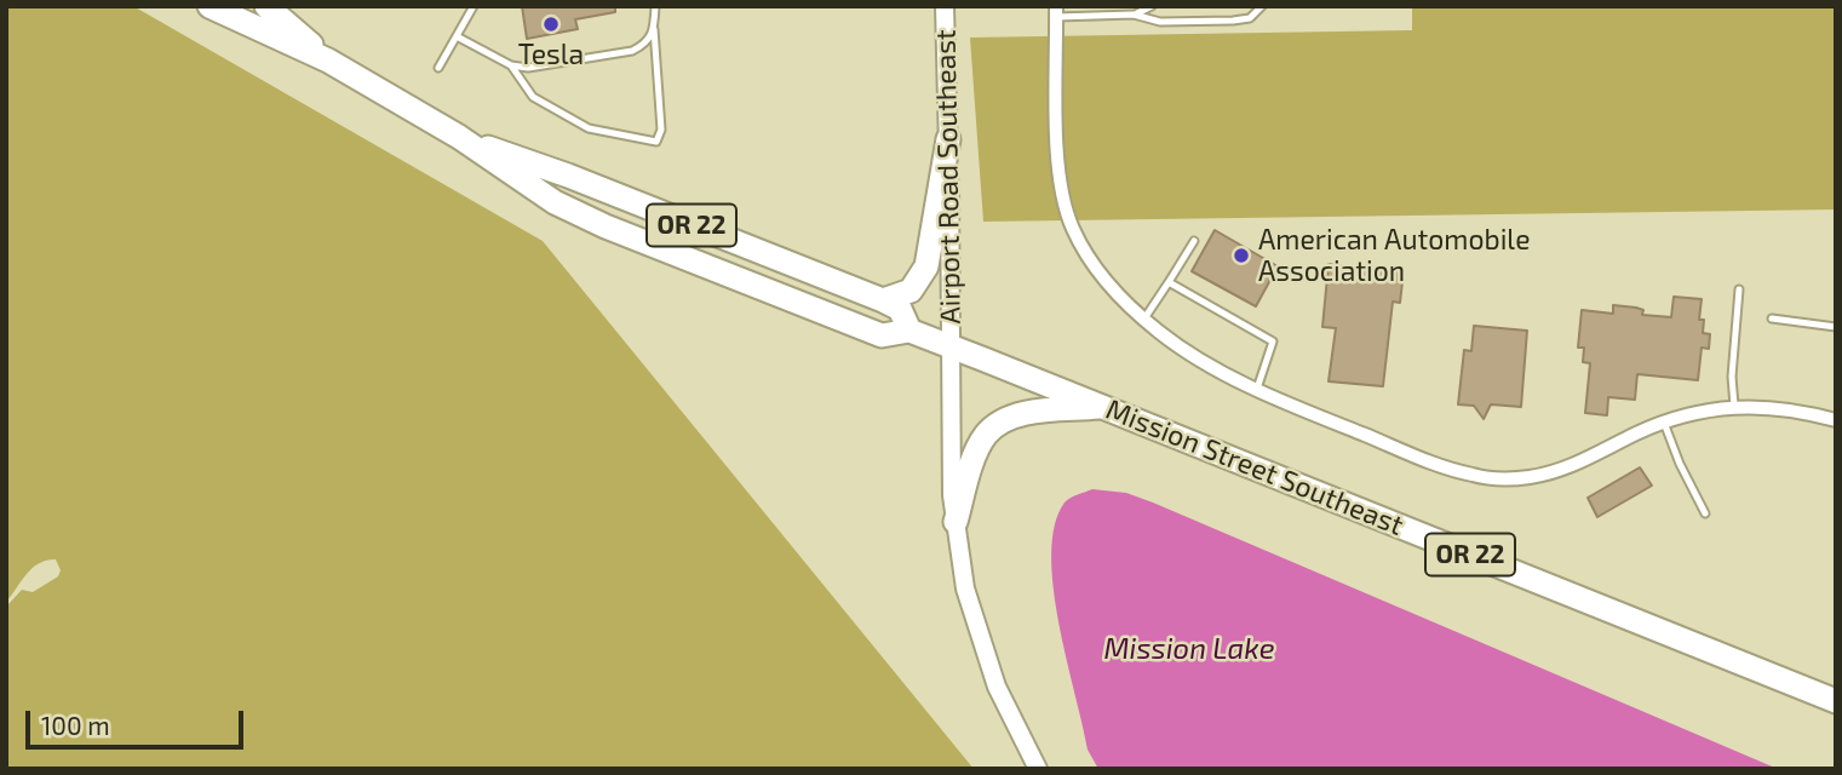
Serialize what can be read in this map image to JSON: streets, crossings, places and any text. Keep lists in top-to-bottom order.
{
  "streets": {
    "highway": ["OR 22", "Mission Street Southeast"],
    "main road": ["Airport Road Southeast"]
  },
  "crossings": [
    ["Airport Road Southeast", "OR 22"],
    ["Airport Road Southeast", "Mission Street Southeast"],
    ["OR 22", "Mission Street Southeast"]
  ],
  "water": ["Mission Lake"],
  "places": ["Tesla", "American Automobile Association"],
  "scale_bar": "100 m"
}
